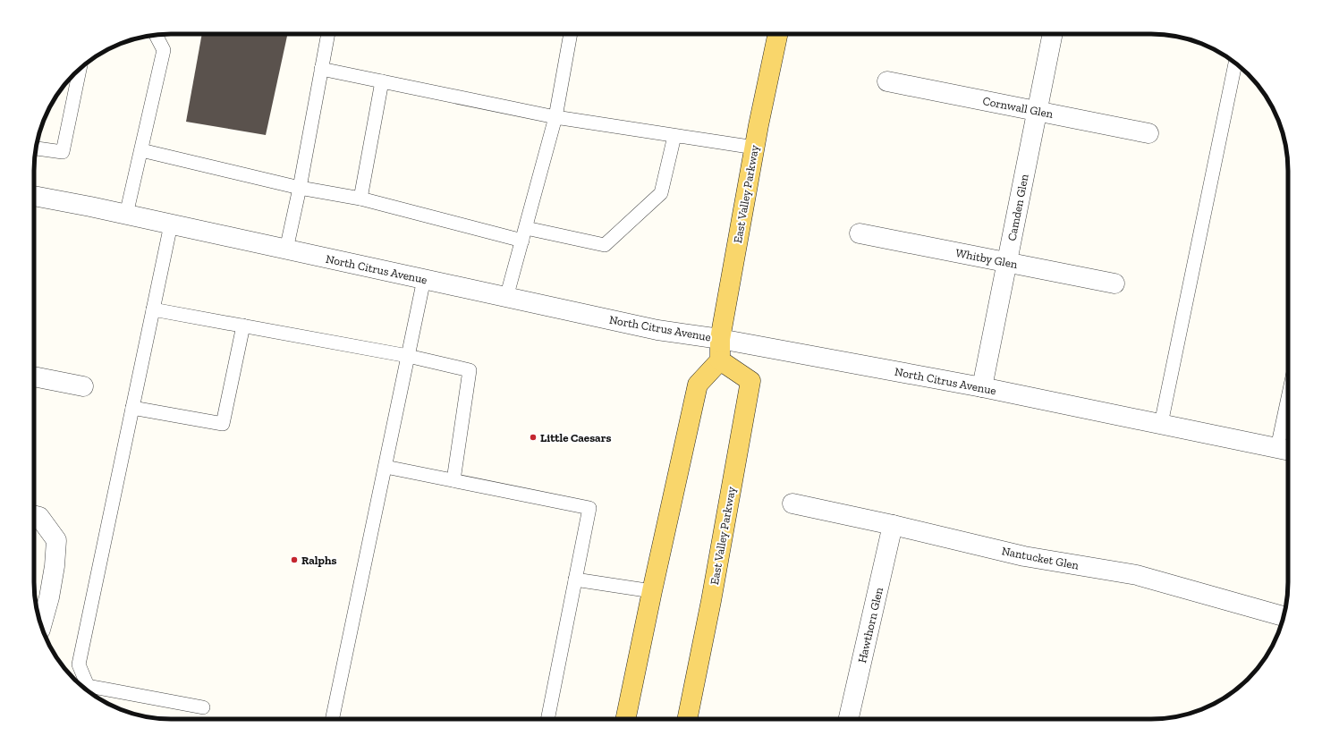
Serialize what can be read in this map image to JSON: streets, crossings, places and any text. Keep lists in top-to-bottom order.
{
  "streets": {
    "main road": ["East Valley Parkway"],
    "street": [
      "Cornwall Glen",
      "Camden Glen",
      "Whitby Glen",
      "North Citrus Avenue",
      "Nantucket Glen",
      "Hawthorn Glen"
    ]
  },
  "crossings": [
    ["Cornwall Glen", "Camden Glen"],
    ["East Valley Parkway", "North Citrus Avenue"],
    ["Camden Glen", "Whitby Glen"],
    ["Camden Glen", "North Citrus Avenue"],
    ["Nantucket Glen", "Hawthorn Glen"]
  ],
  "places": ["Little Caesars", "Ralphs"]
}
